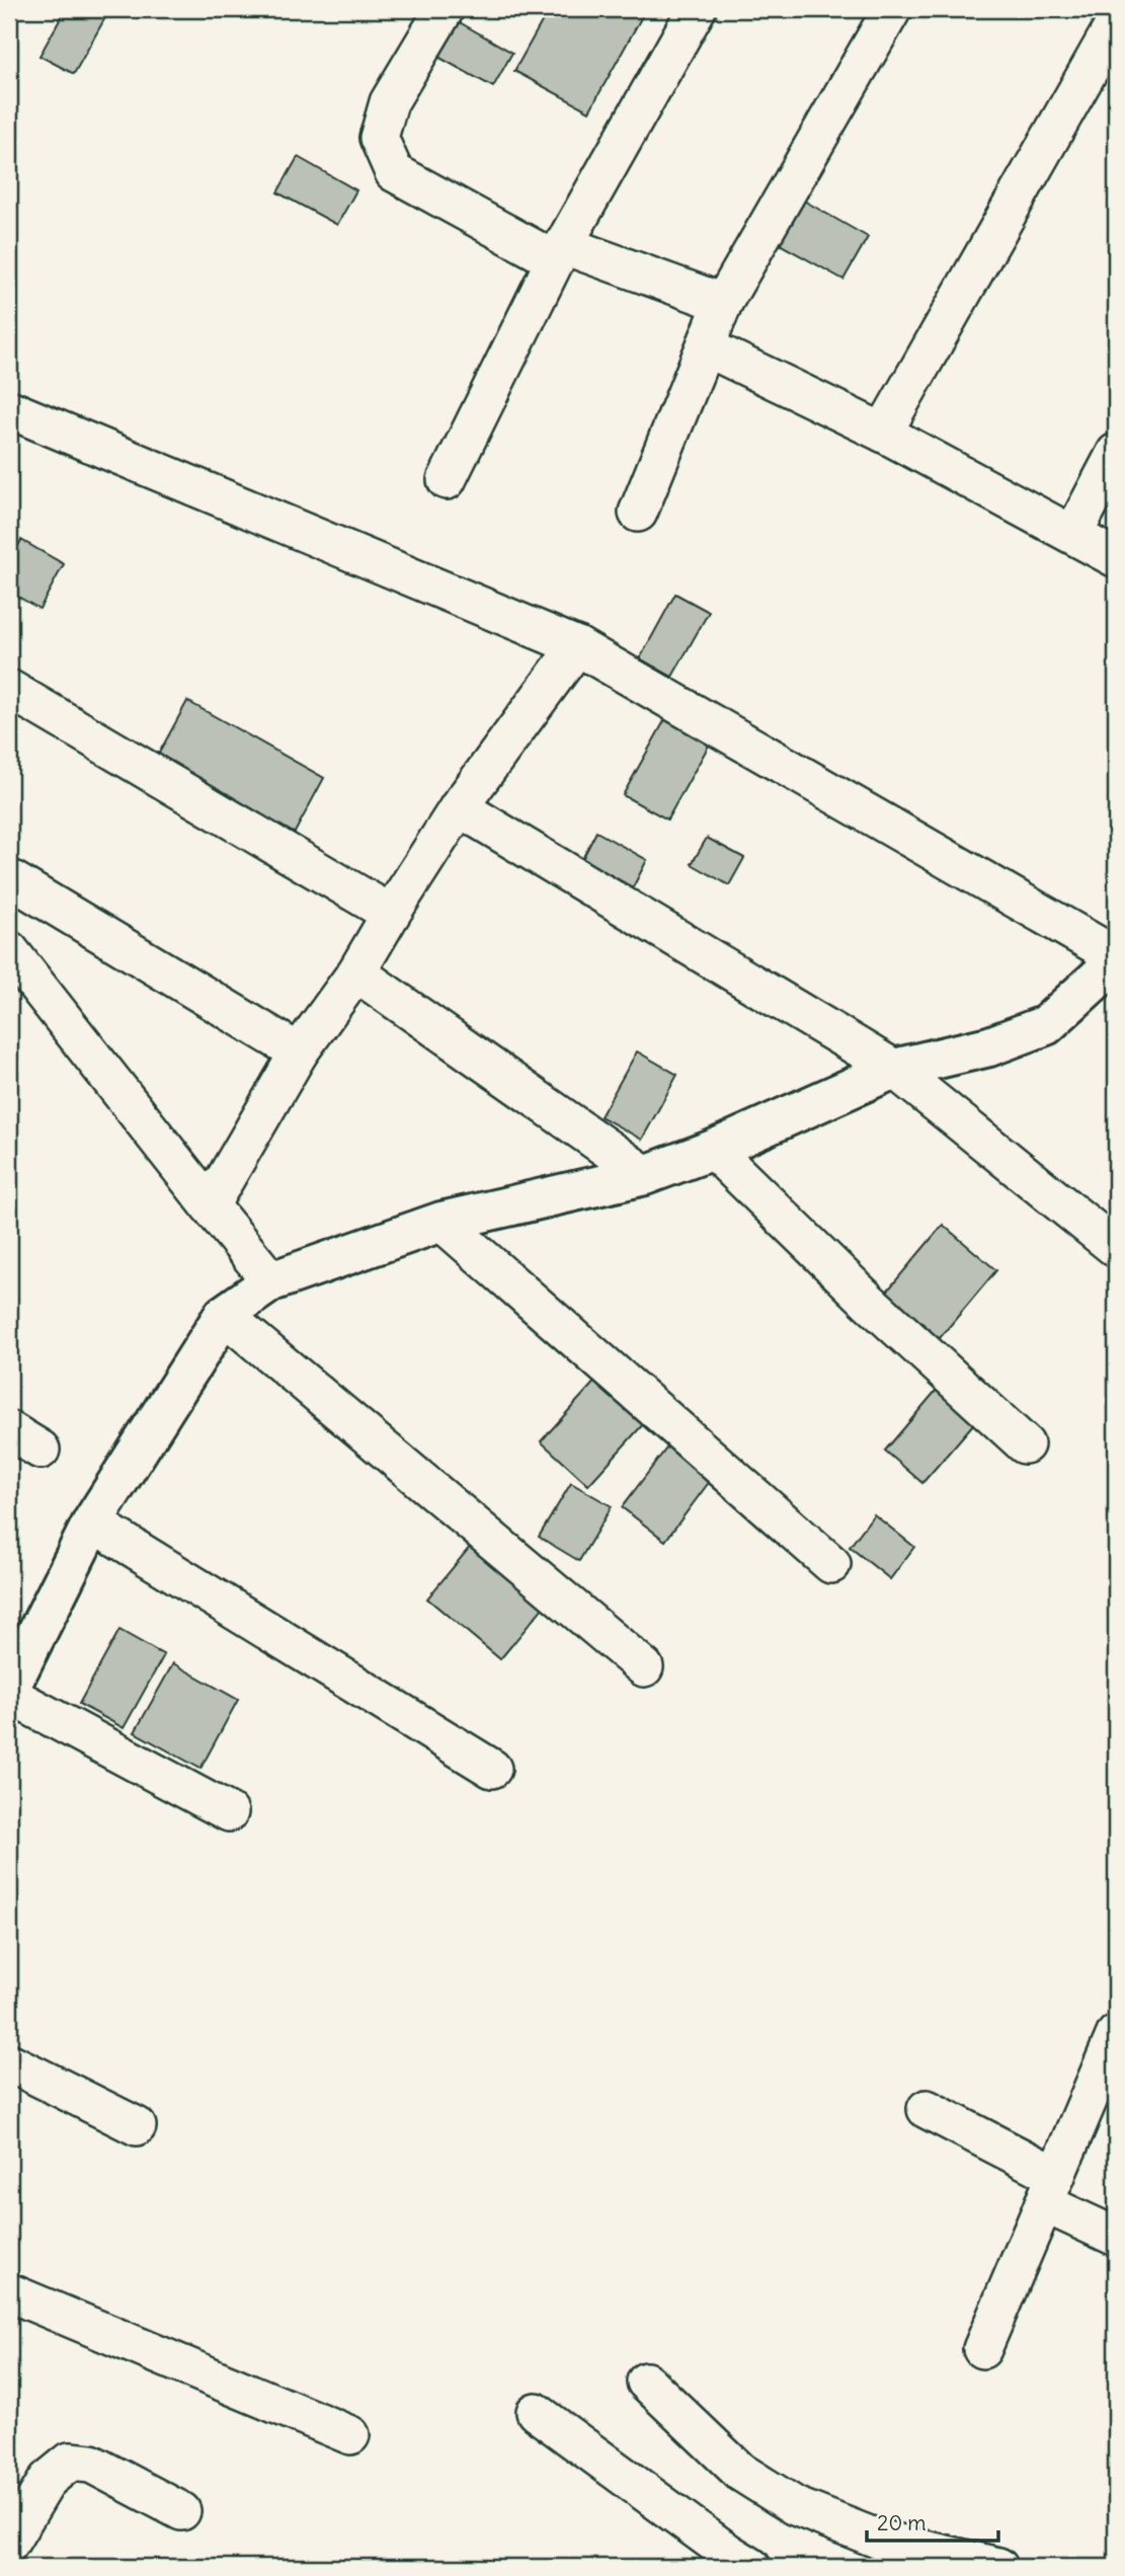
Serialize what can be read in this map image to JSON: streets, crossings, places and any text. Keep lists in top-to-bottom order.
{
  "scale_bar": "20 m"
}
